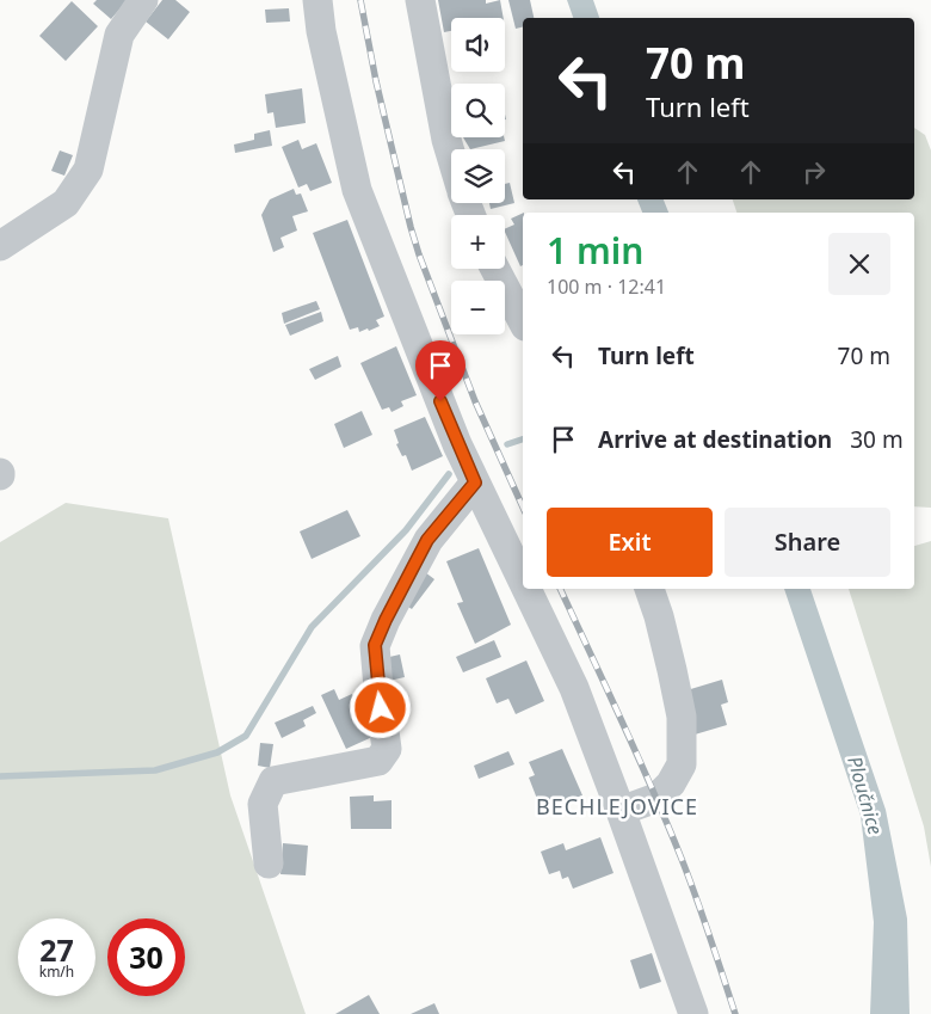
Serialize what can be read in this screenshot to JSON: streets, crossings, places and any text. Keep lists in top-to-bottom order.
{
  "districts": ["BECHLEJOVICE"],
  "water": ["Ploučnice"],
  "page": {
    "map_buttons": ["+", "−"],
    "turn": ["70 m", "Turn left"],
    "heading": ["1 min", "100 m · 12:41"],
    "list": [
      {
        "name": "Turn left",
        "value": "70 m"
      },
      {
        "name": "Arrive at destination",
        "value": "30 m"
      }
    ],
    "buttons": ["Exit", "Share"],
    "speed": "27 km/h",
    "limit": "30"
  }
}
